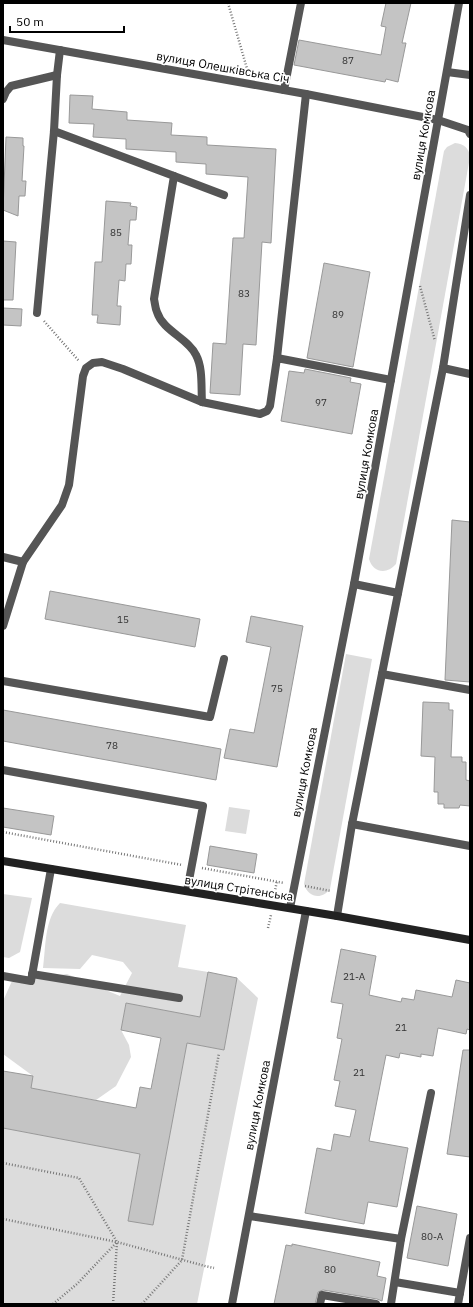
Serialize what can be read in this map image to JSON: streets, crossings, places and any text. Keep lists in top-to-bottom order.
{
  "streets": {
    "main road": ["вулиця Стрітенська"],
    "street": ["вулиця Олешківська Січ", "вулиця Комкова"]
  },
  "crossings": [
    ["вулиця Олешківська Січ", "вулиця Комкова"],
    ["вулиця Комкова", "вулиця Стрітенська"]
  ],
  "house_numbers": [
    "87",
    "85",
    "83",
    "89",
    "97",
    "15",
    "75",
    "78",
    "21-А",
    "21",
    "21",
    "80-А",
    "80"
  ],
  "scale_bar": "50 m"
}
